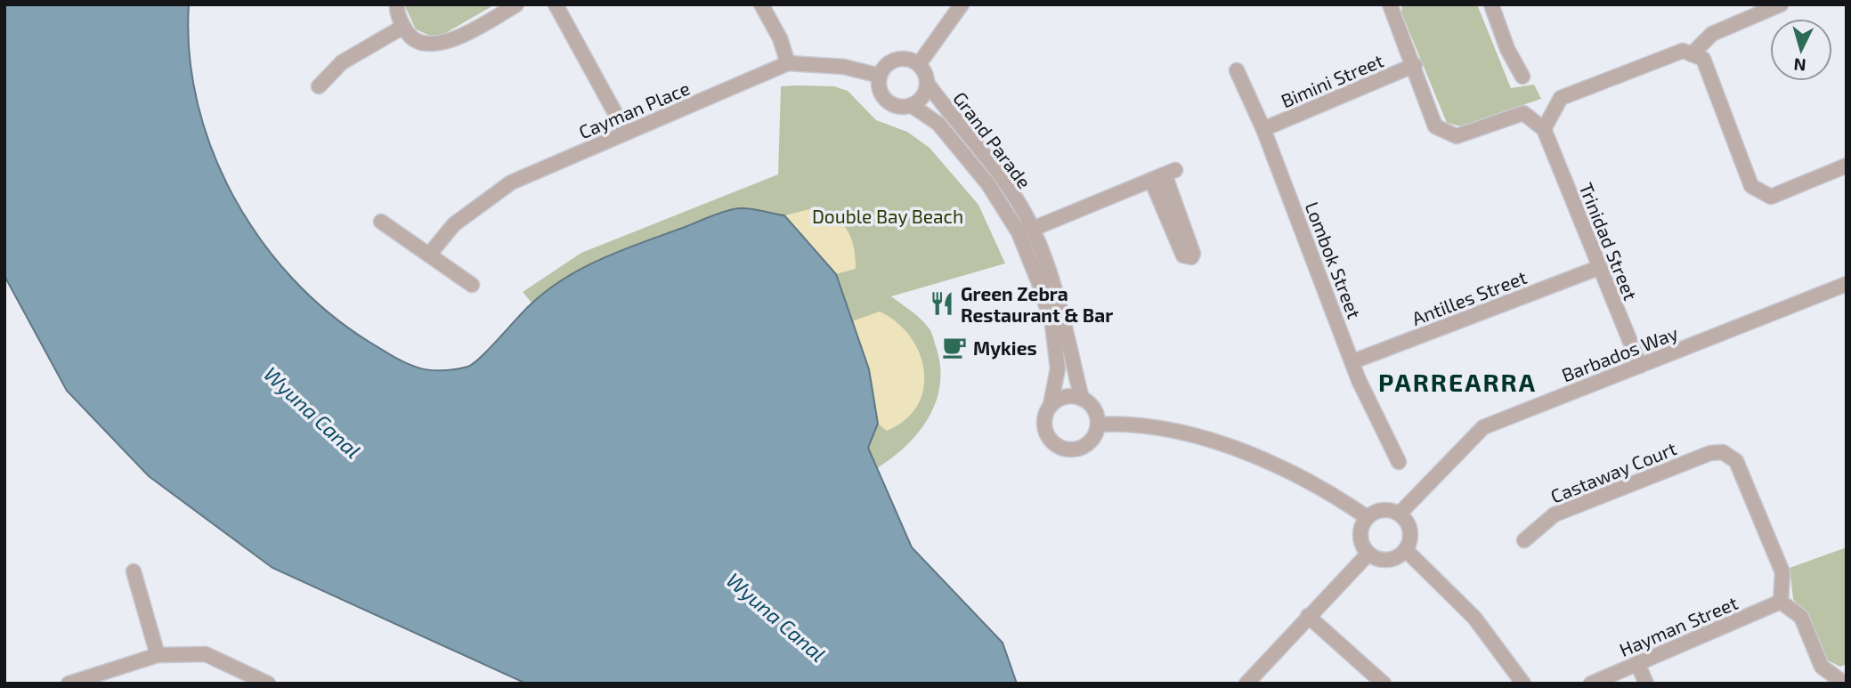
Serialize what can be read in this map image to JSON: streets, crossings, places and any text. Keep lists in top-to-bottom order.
{
  "streets": {
    "street": [
      "Bimini Street",
      "Cayman Place",
      "Grand Parade",
      "Trinidad Street",
      "Lombok Street",
      "Antilles Street",
      "Barbados Way",
      "Castaway Court",
      "Hayman Street"
    ]
  },
  "crossings": [
    ["Bimini Street", "Lombok Street"],
    ["Cayman Place", "Grand Parade"],
    ["Trinidad Street", "Antilles Street"],
    ["Trinidad Street", "Barbados Way"],
    ["Lombok Street", "Antilles Street"],
    ["Castaway Court", "Hayman Street"]
  ],
  "districts": ["PARREARRA"],
  "water": ["Wyuna Canal"],
  "parks": ["Double Bay Beach"],
  "places": {
    "restaurant": ["Green Zebra Restaurant & Bar"],
    "cafe": ["Mykies"]
  },
  "north": "bottom"
}
